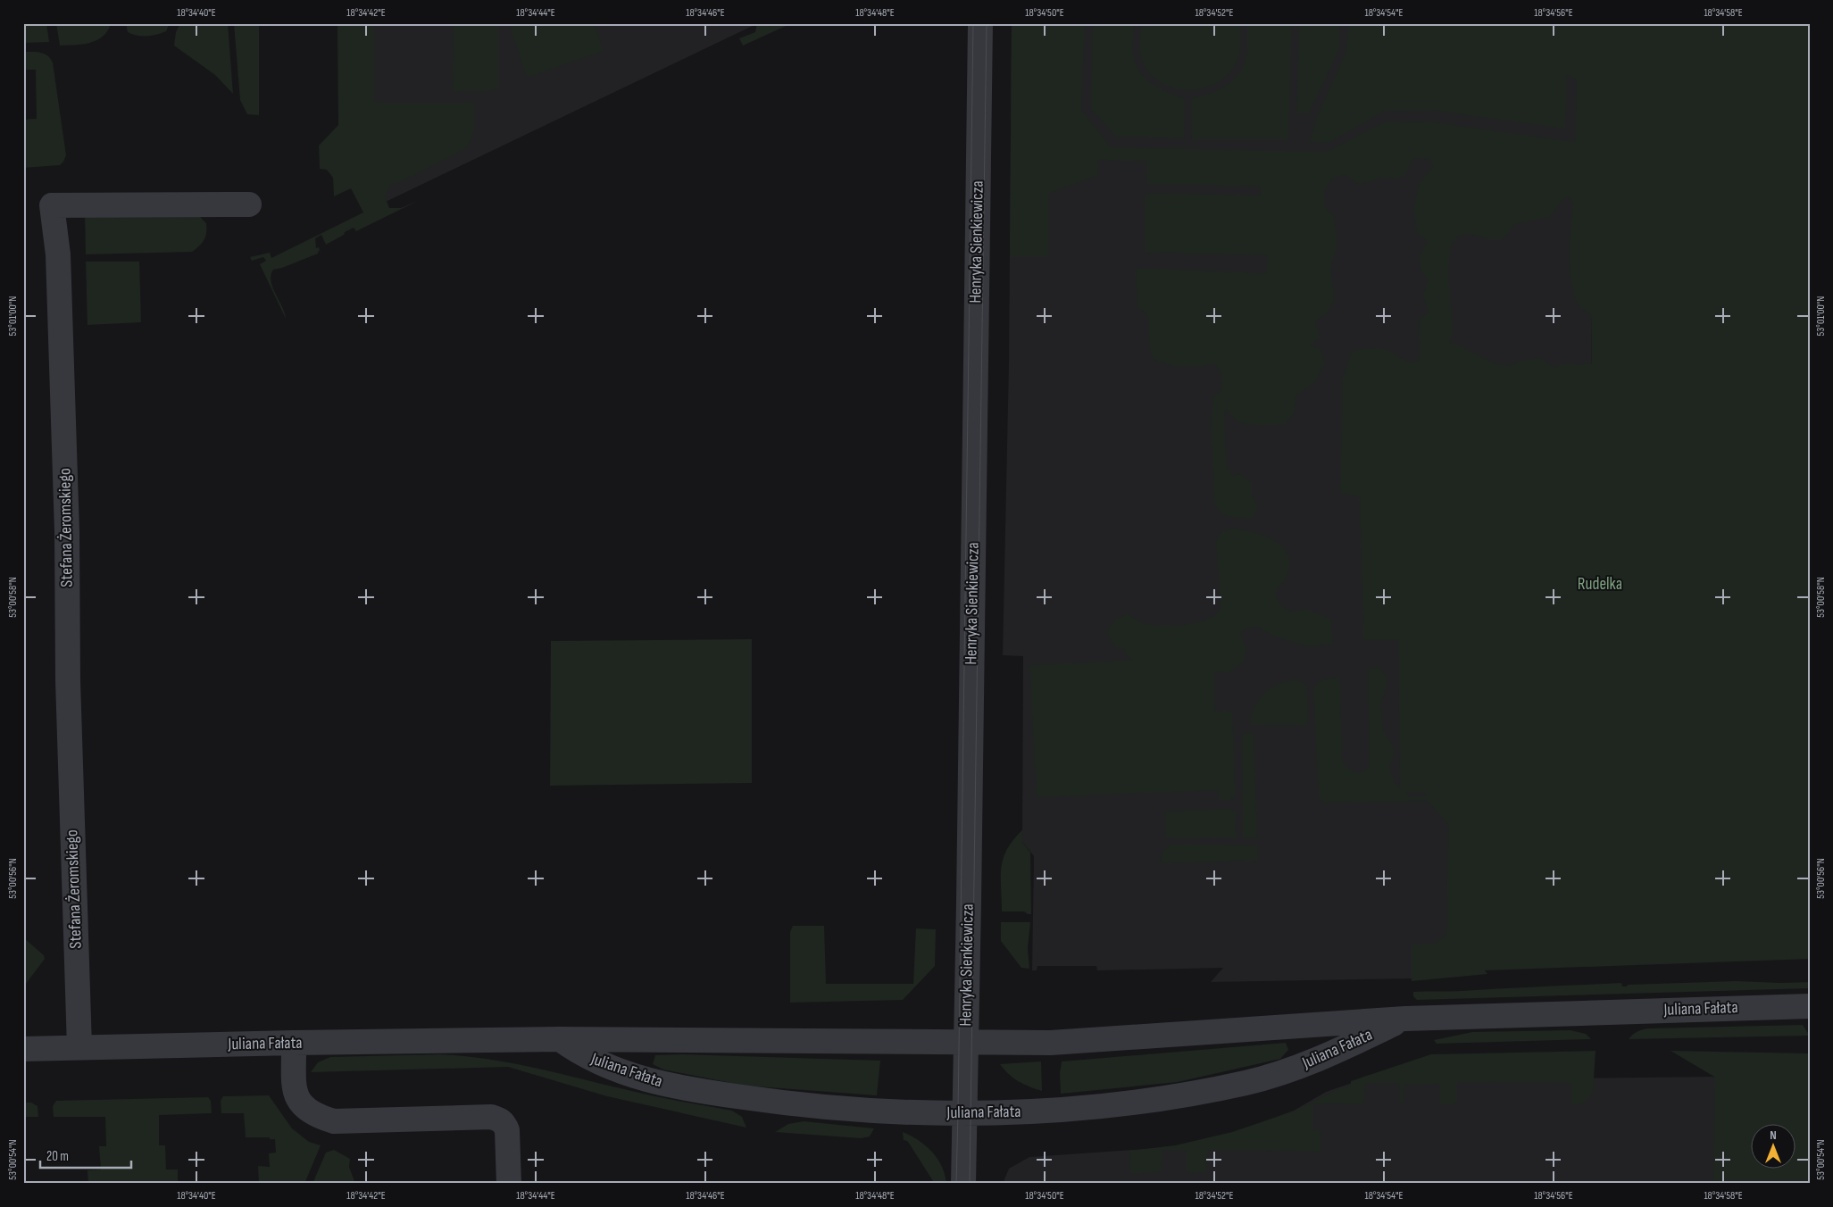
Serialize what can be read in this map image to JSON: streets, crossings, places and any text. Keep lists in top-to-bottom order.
{
  "streets": {
    "street": ["Henryka Sienkiewicza", "Stefana Żeromskiego", "Juliana Fałata"]
  },
  "crossings": [
    ["Henryka Sienkiewicza", "Juliana Fałata"],
    ["Stefana Żeromskiego", "Juliana Fałata"]
  ],
  "parks": ["Rudelka"],
  "scale_bar": "20 m",
  "north": "top",
  "coordinates": [
    "18°34'40\"E",
    "18°34'42\"E",
    "18°34'44\"E",
    "18°34'46\"E",
    "18°34'48\"E",
    "18°34'50\"E",
    "18°34'52\"E",
    "18°34'54\"E",
    "18°34'56\"E",
    "18°34'58\"E",
    "53°01'00\"N",
    "53°00'58\"N",
    "53°00'56\"N",
    "53°00'54\"N"
  ]
}
